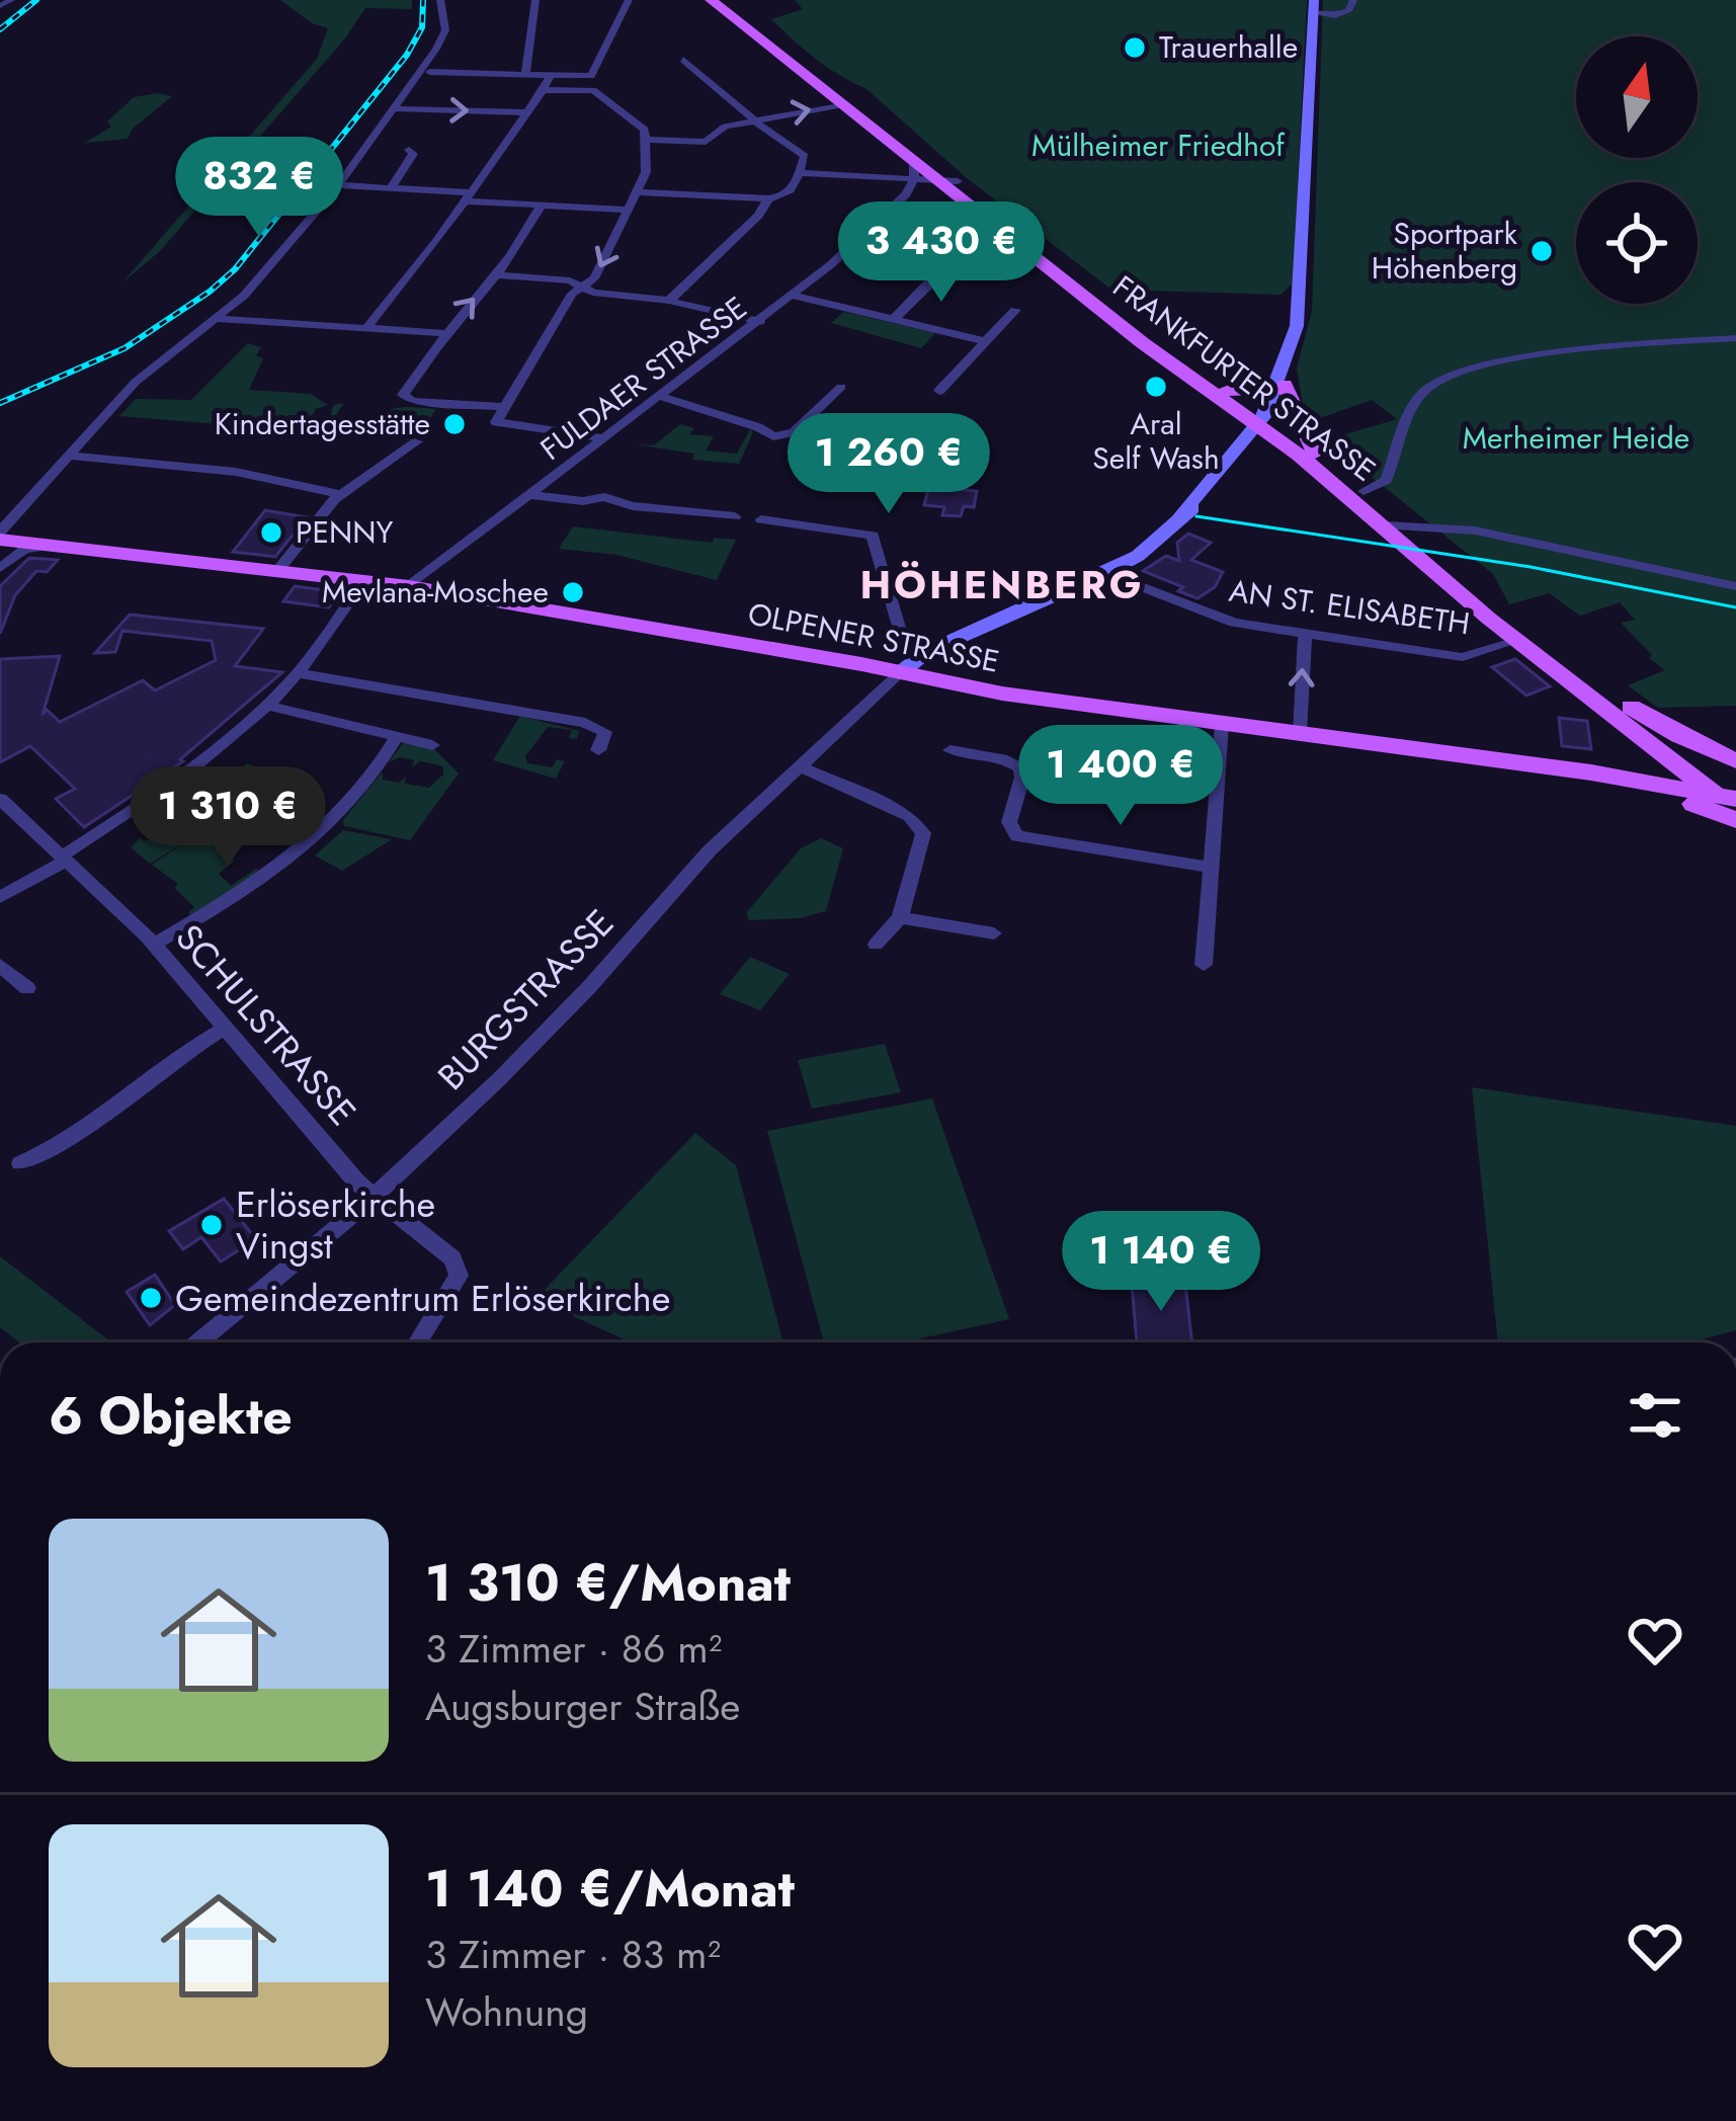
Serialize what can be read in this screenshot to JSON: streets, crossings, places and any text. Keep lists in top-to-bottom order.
{
  "streets": {
    "main road": ["FRANKFURTER STRASSE", "OLPENER STRASSE"],
    "street": [
      "FULDAER STRASSE",
      "AN ST. ELISABETH",
      "BURGSTRASSE",
      "SCHULSTRASSE"
    ]
  },
  "crossings": [
    ["FULDAER STRASSE", "FRANKFURTER STRASSE"],
    ["FULDAER STRASSE", "OLPENER STRASSE"],
    ["FRANKFURTER STRASSE", "AN ST. ELISABETH"],
    ["OLPENER STRASSE", "BURGSTRASSE"],
    ["BURGSTRASSE", "SCHULSTRASSE"]
  ],
  "districts": ["HÖHENBERG"],
  "parks": ["Mülheimer Friedhof", "Merheimer Heide"],
  "places": [
    "Trauerhalle",
    "Sportpark Höhenberg",
    "Aral Self Wash",
    "Kindertagesstätte",
    "PENNY",
    "Mevlana-Moschee",
    "Erlöserkirche Vingst",
    "Gemeindezentrum Erlöserkirche"
  ],
  "north": "top",
  "page": {
    "price": [
      "832 €",
      "3 430 €",
      "1 260 €",
      "1 400 €",
      "1 310 €",
      "1 140 €"
    ],
    "heading": "6 Objekte",
    "list": [
      {
        "name": "1 310 €/Monat",
        "note": "3 Zimmer · 86 m² · Augsburger Straße"
      },
      {
        "name": "1 140 €/Monat",
        "note": "3 Zimmer · 83 m² · Wohnung"
      }
    ]
  }
}
